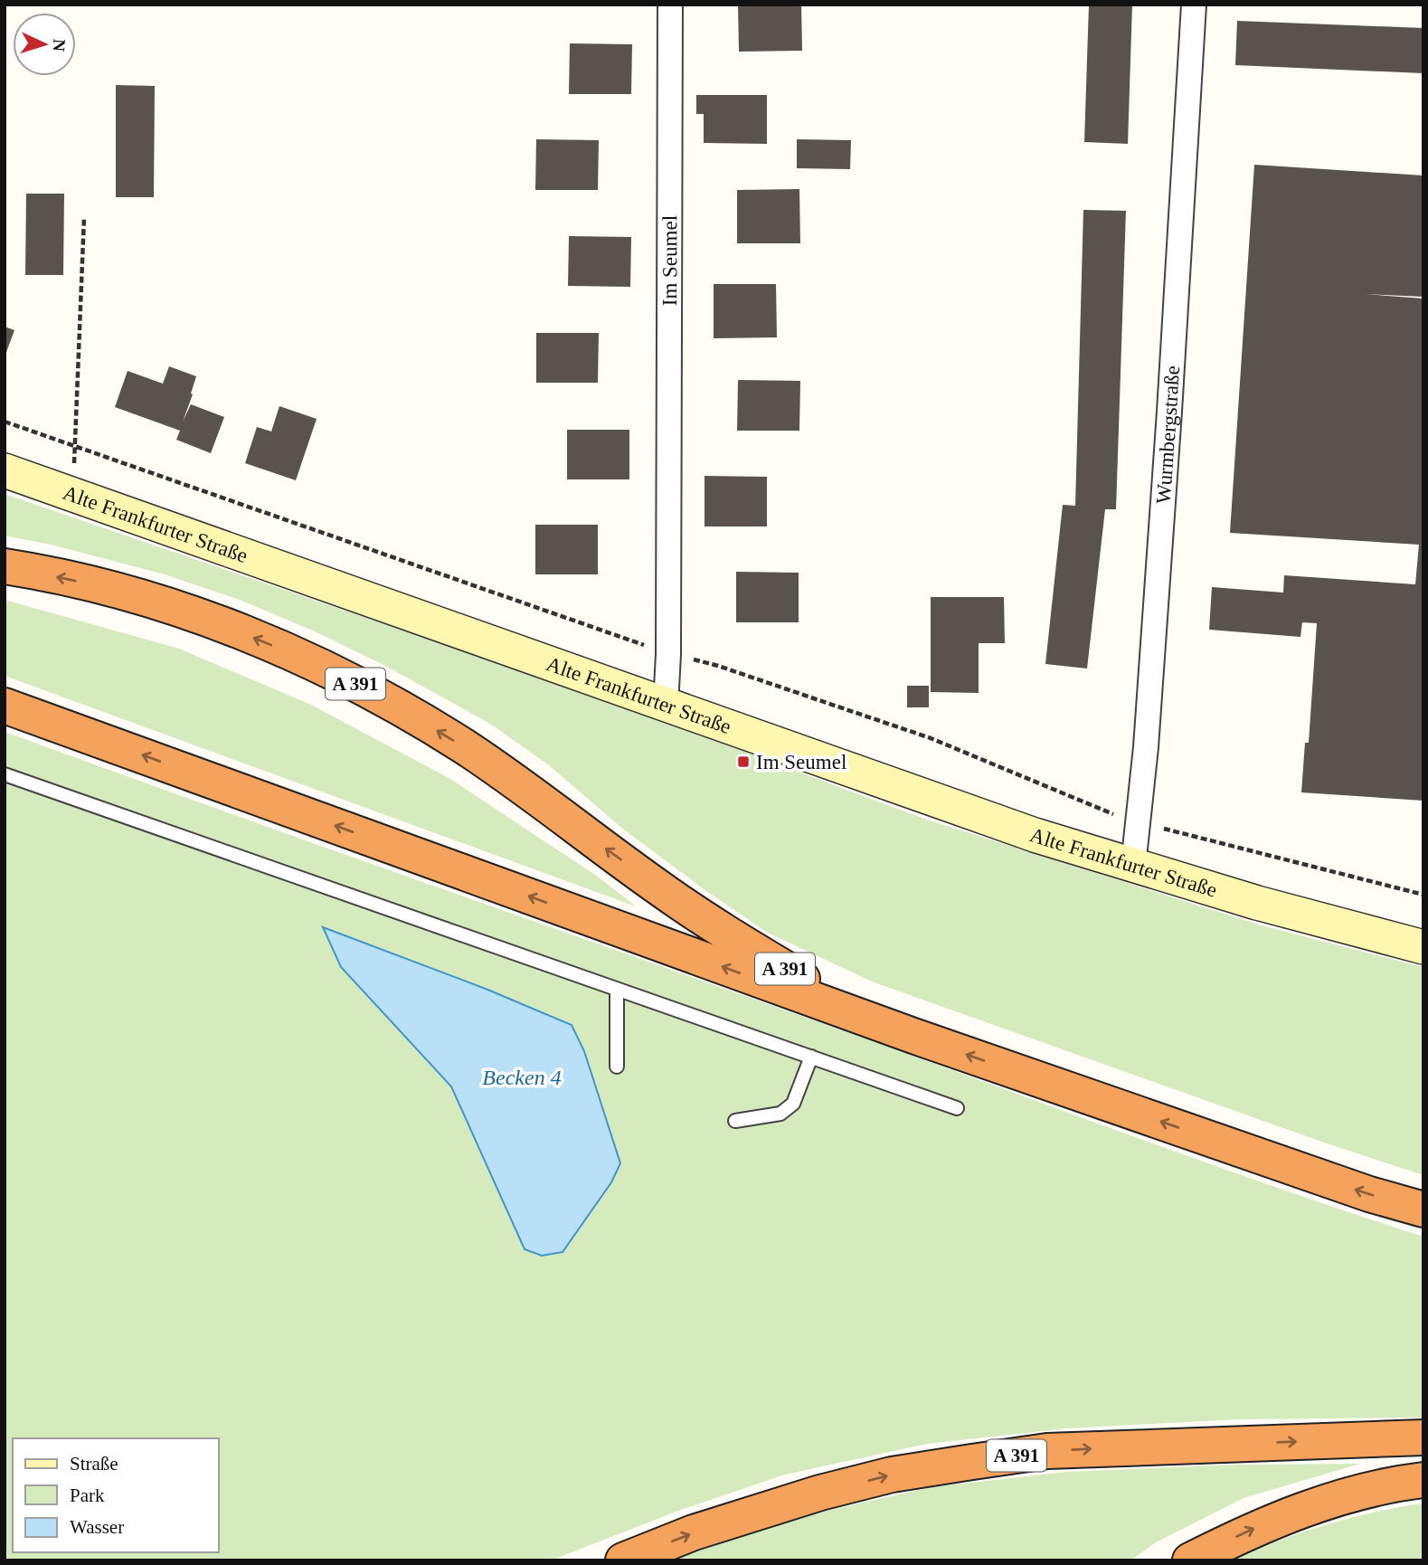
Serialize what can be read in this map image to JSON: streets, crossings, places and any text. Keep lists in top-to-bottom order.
{
  "streets": {
    "highway": ["A 391"],
    "street": ["Im Seumel", "Wurmbergstraße", "Alte Frankfurter Straße"]
  },
  "crossings": [
    ["Im Seumel", "Alte Frankfurter Straße"],
    ["Wurmbergstraße", "Alte Frankfurter Straße"]
  ],
  "water": ["Becken 4"],
  "places": {
    "transit": ["Im Seumel"]
  },
  "legend": ["Straße", "Park", "Wasser"],
  "north": "right"
}
